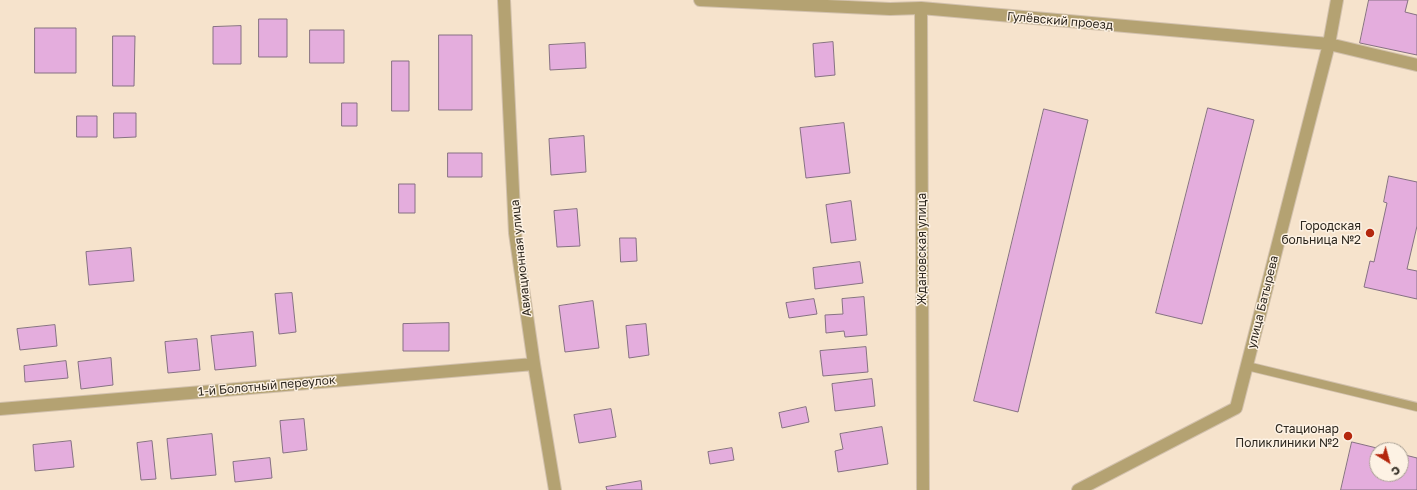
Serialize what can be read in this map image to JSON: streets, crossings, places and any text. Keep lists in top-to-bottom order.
{
  "streets": {
    "street": [
      "Гулёвский проезд",
      "Ждановская улица",
      "Авиационная улица",
      "улица Батырева",
      "1-й Болотный переулок"
    ]
  },
  "crossings": [
    ["Гулёвский проезд", "Ждановская улица"],
    ["Гулёвский проезд", "улица Батырева"],
    ["Авиационная улица", "1-й Болотный переулок"]
  ],
  "places": ["Городская больница №2", "Стационар Поликлиники №2"],
  "north": "bottom right"
}
